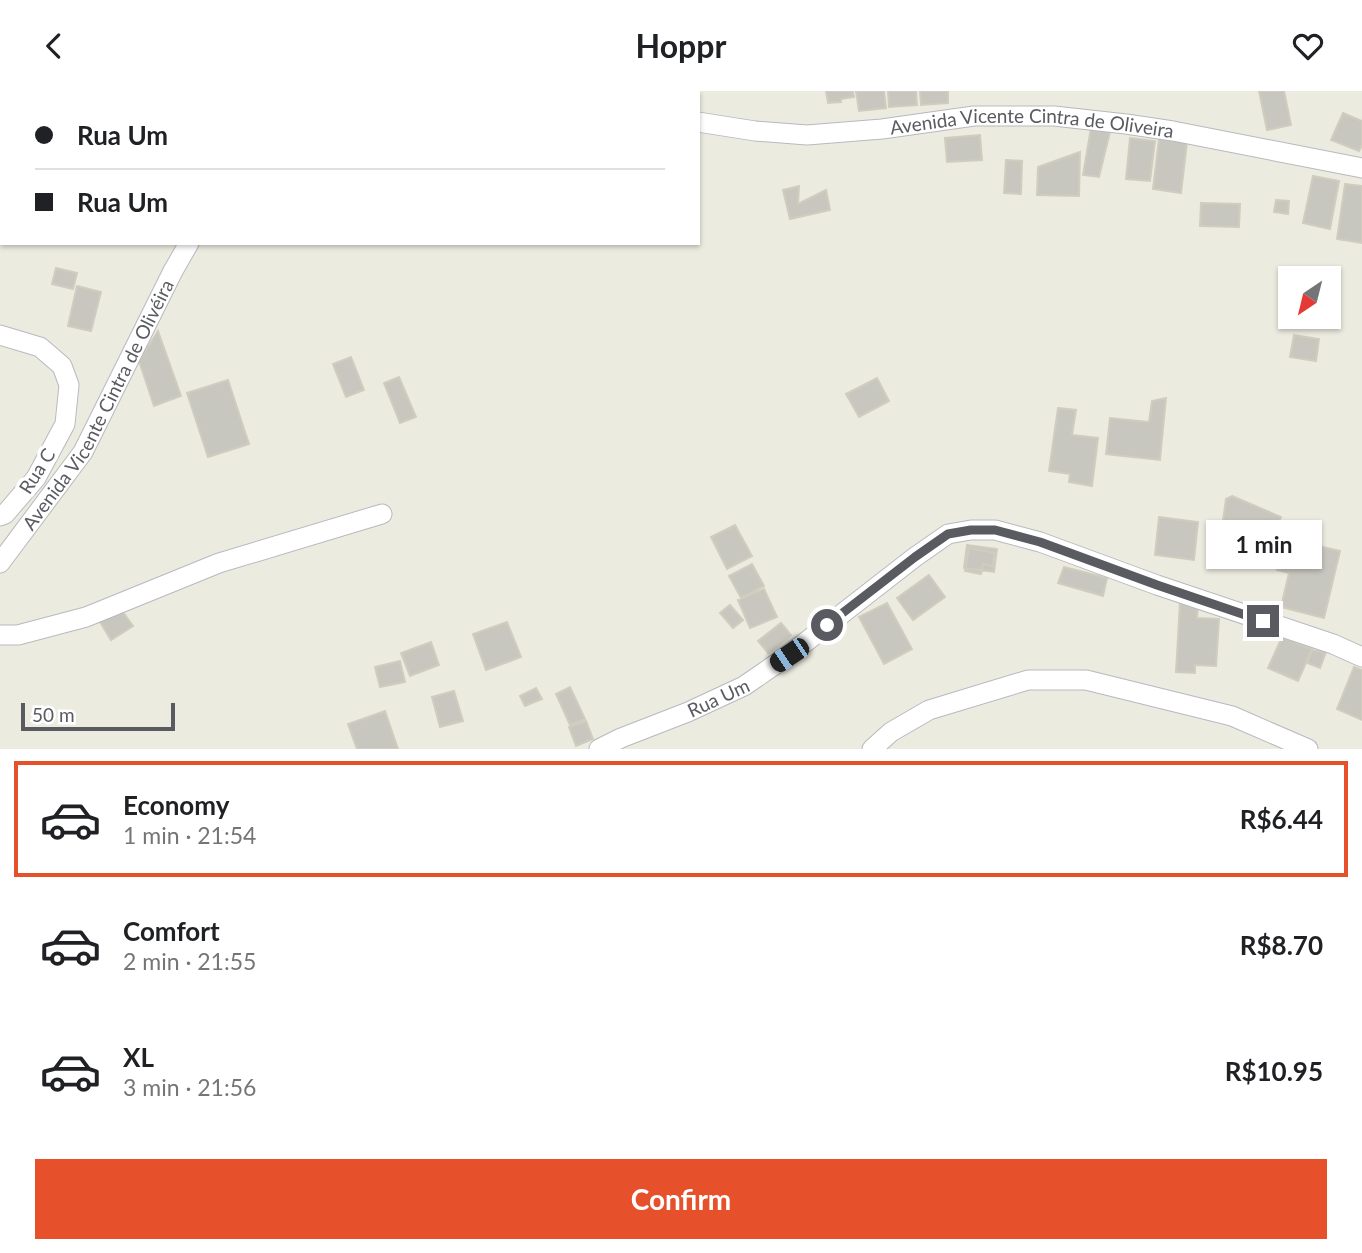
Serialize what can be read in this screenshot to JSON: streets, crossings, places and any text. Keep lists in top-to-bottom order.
{
  "streets": {
    "street": [
      "Avenida Vicente Cintra de Oliveira",
      "Avenida Vicente Cintra de Olivéira",
      "Rua C",
      "Rua Um"
    ]
  },
  "scale_bar": "50 m",
  "north": "bottom left",
  "page": {
    "header": "Hoppr",
    "banner": ["Rua Um", "Rua Um"],
    "bubble": "1 min",
    "scale": "50 m",
    "list": [
      {
        "name": "Economy",
        "note": "1 min · 21:54",
        "value": "R$6.44"
      },
      {
        "name": "Comfort",
        "note": "2 min · 21:55",
        "value": "R$8.70"
      },
      {
        "name": "XL",
        "note": "3 min · 21:56",
        "value": "R$10.95"
      }
    ],
    "buttons": "Confirm"
  }
}
